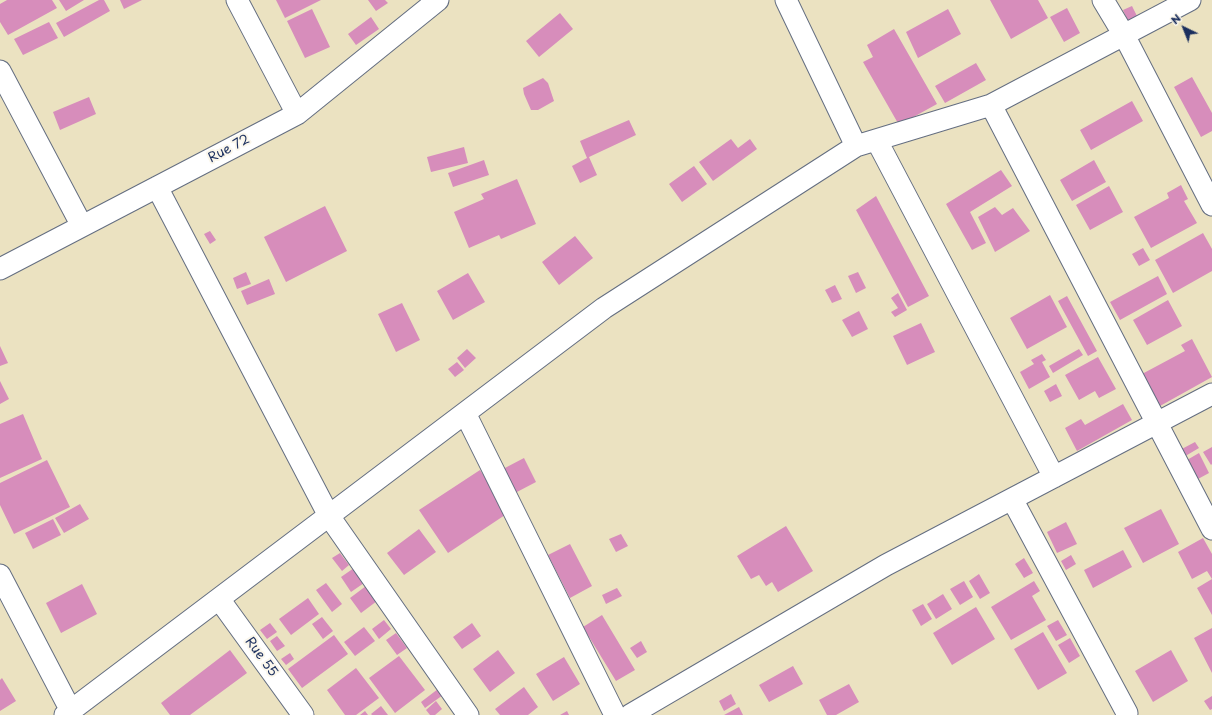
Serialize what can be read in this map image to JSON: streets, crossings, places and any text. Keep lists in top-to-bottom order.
{
  "streets": {
    "street": ["Rue 72", "Rue 55"]
  },
  "north": "top left"
}
